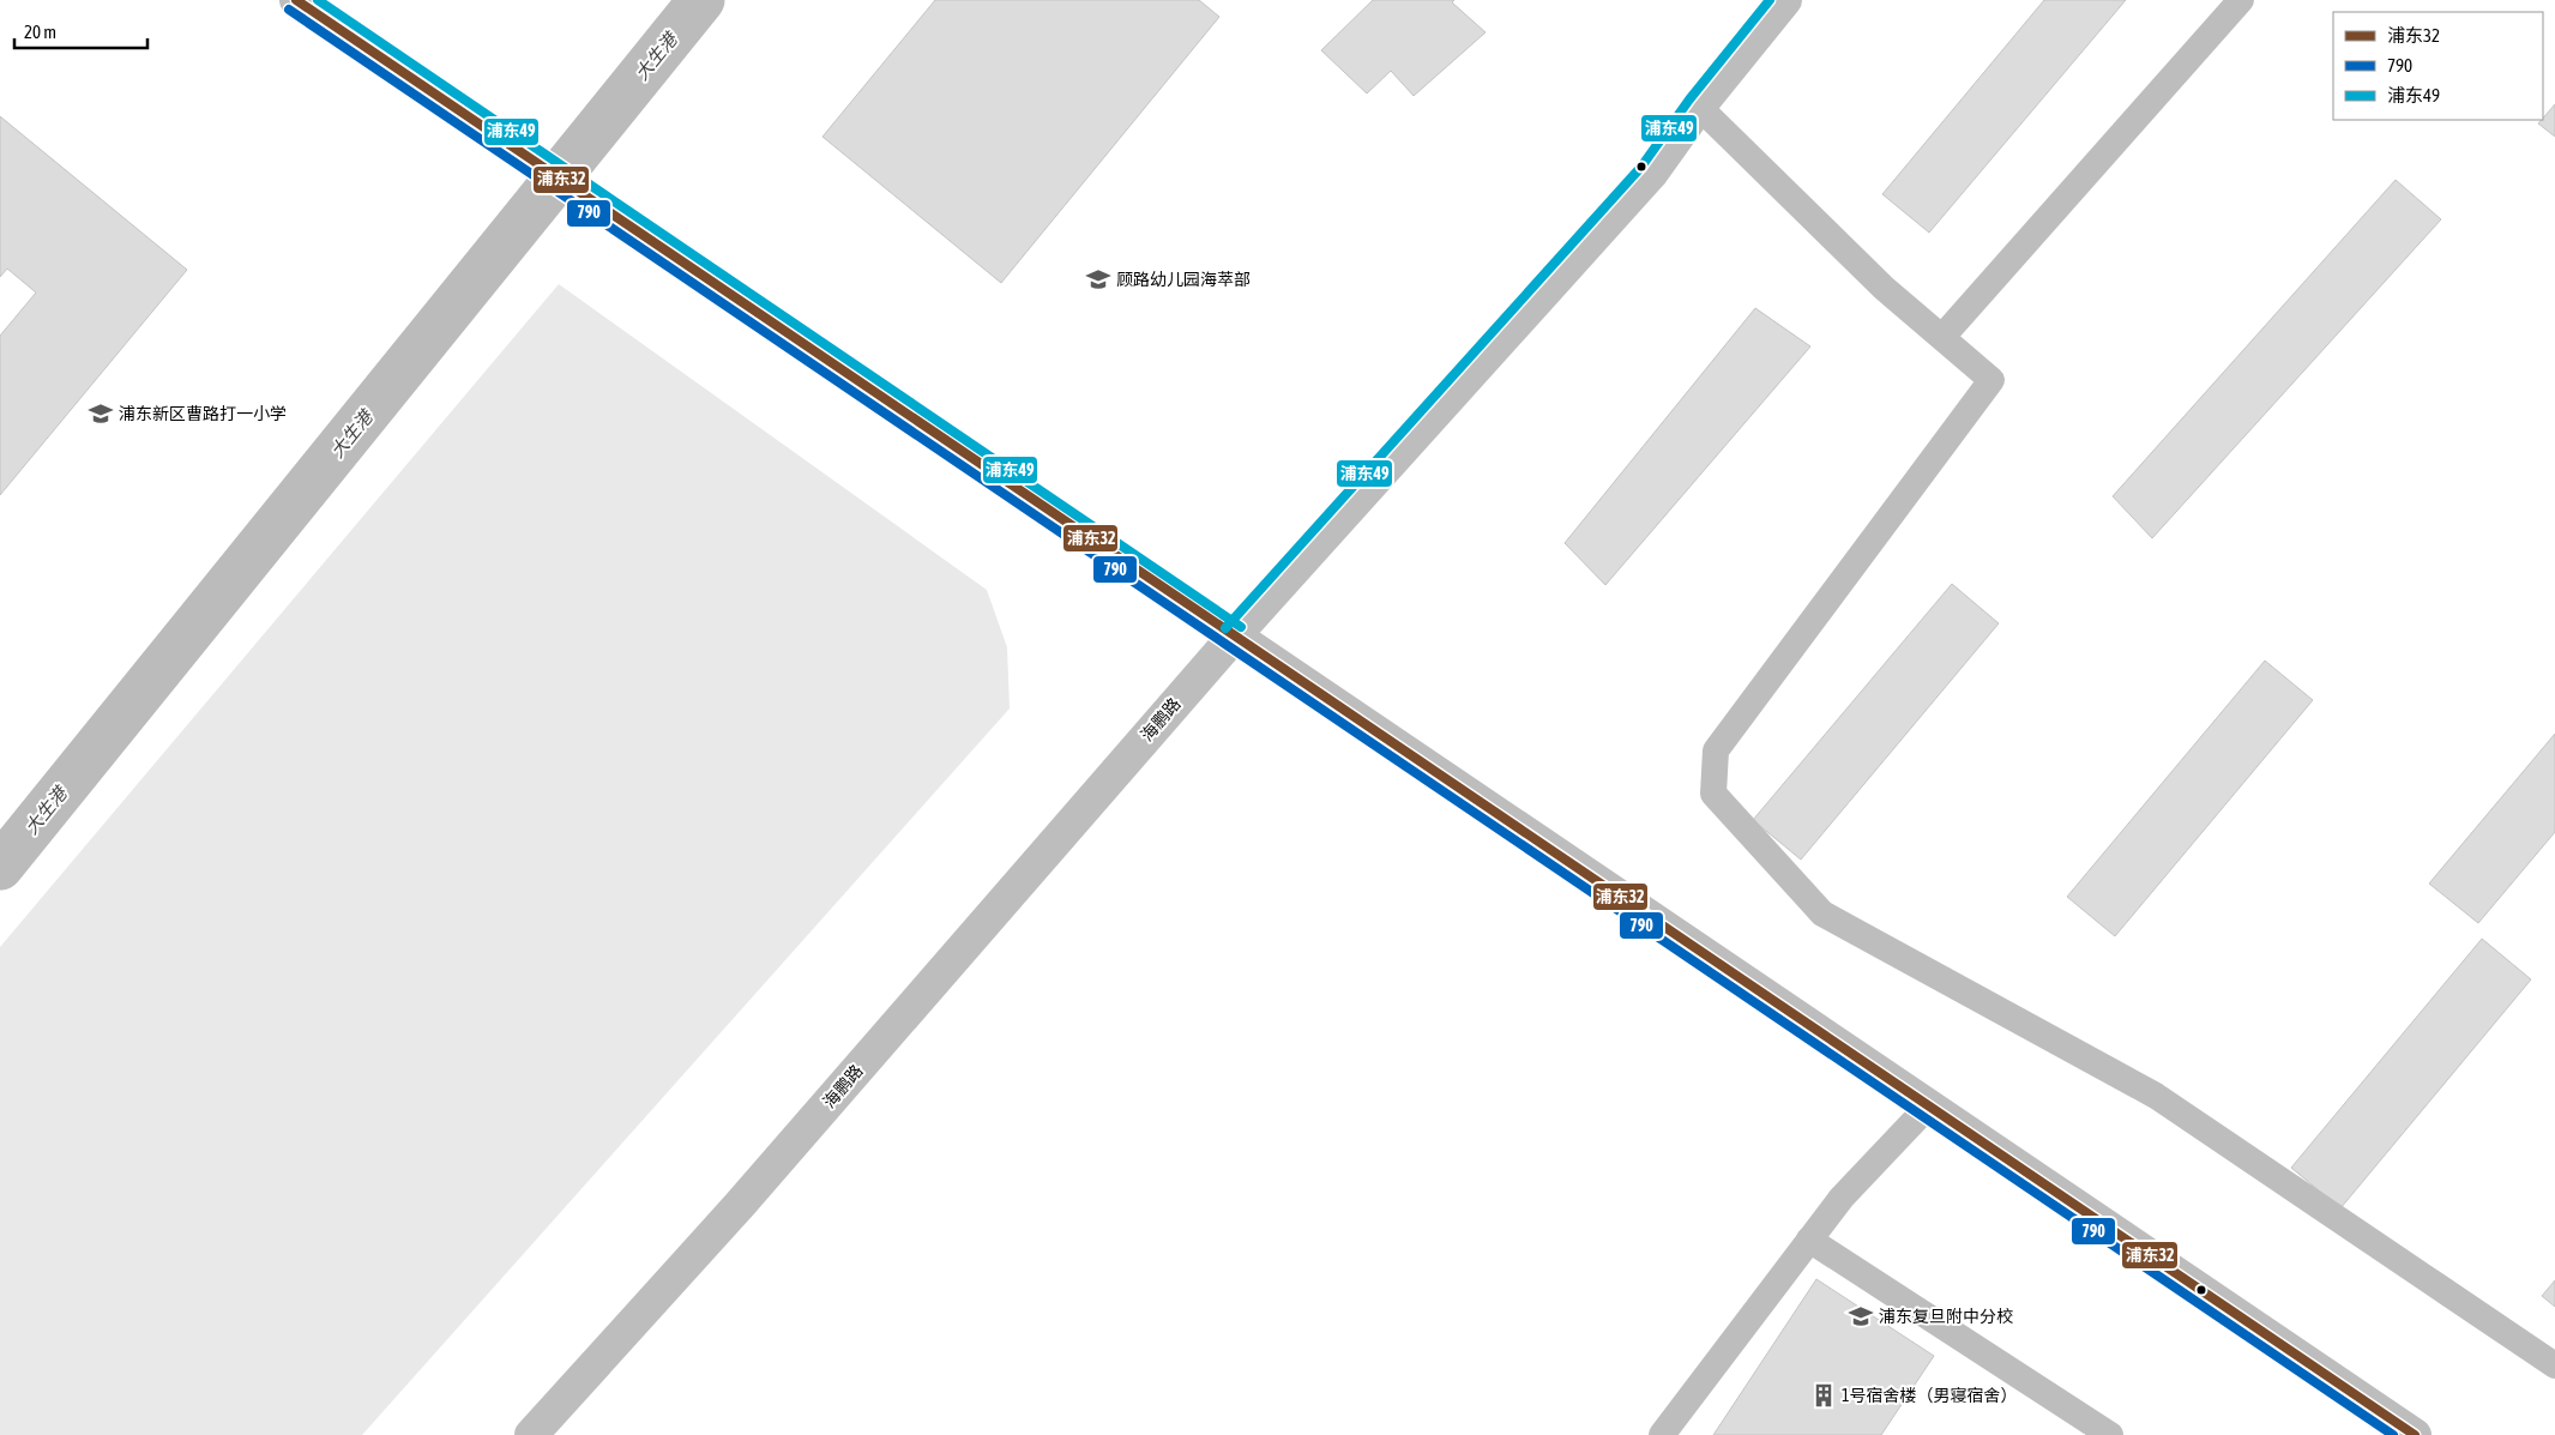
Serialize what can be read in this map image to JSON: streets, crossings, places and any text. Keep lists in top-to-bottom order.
{
  "streets": {
    "street": ["海鹏路"]
  },
  "water": ["大生港"],
  "places": {
    "school or university": ["顾路幼儿园海萃部", "浦东新区曹路打一小学", "浦东复旦附中分校"],
    "building": ["1号宿舍楼（男寝宿舍）"]
  },
  "lines": ["transit line 浦东32", "transit line 浦东49", "transit line 790"],
  "legend": ["浦东32", "790", "浦东49"],
  "scale_bar": "20 m"
}
